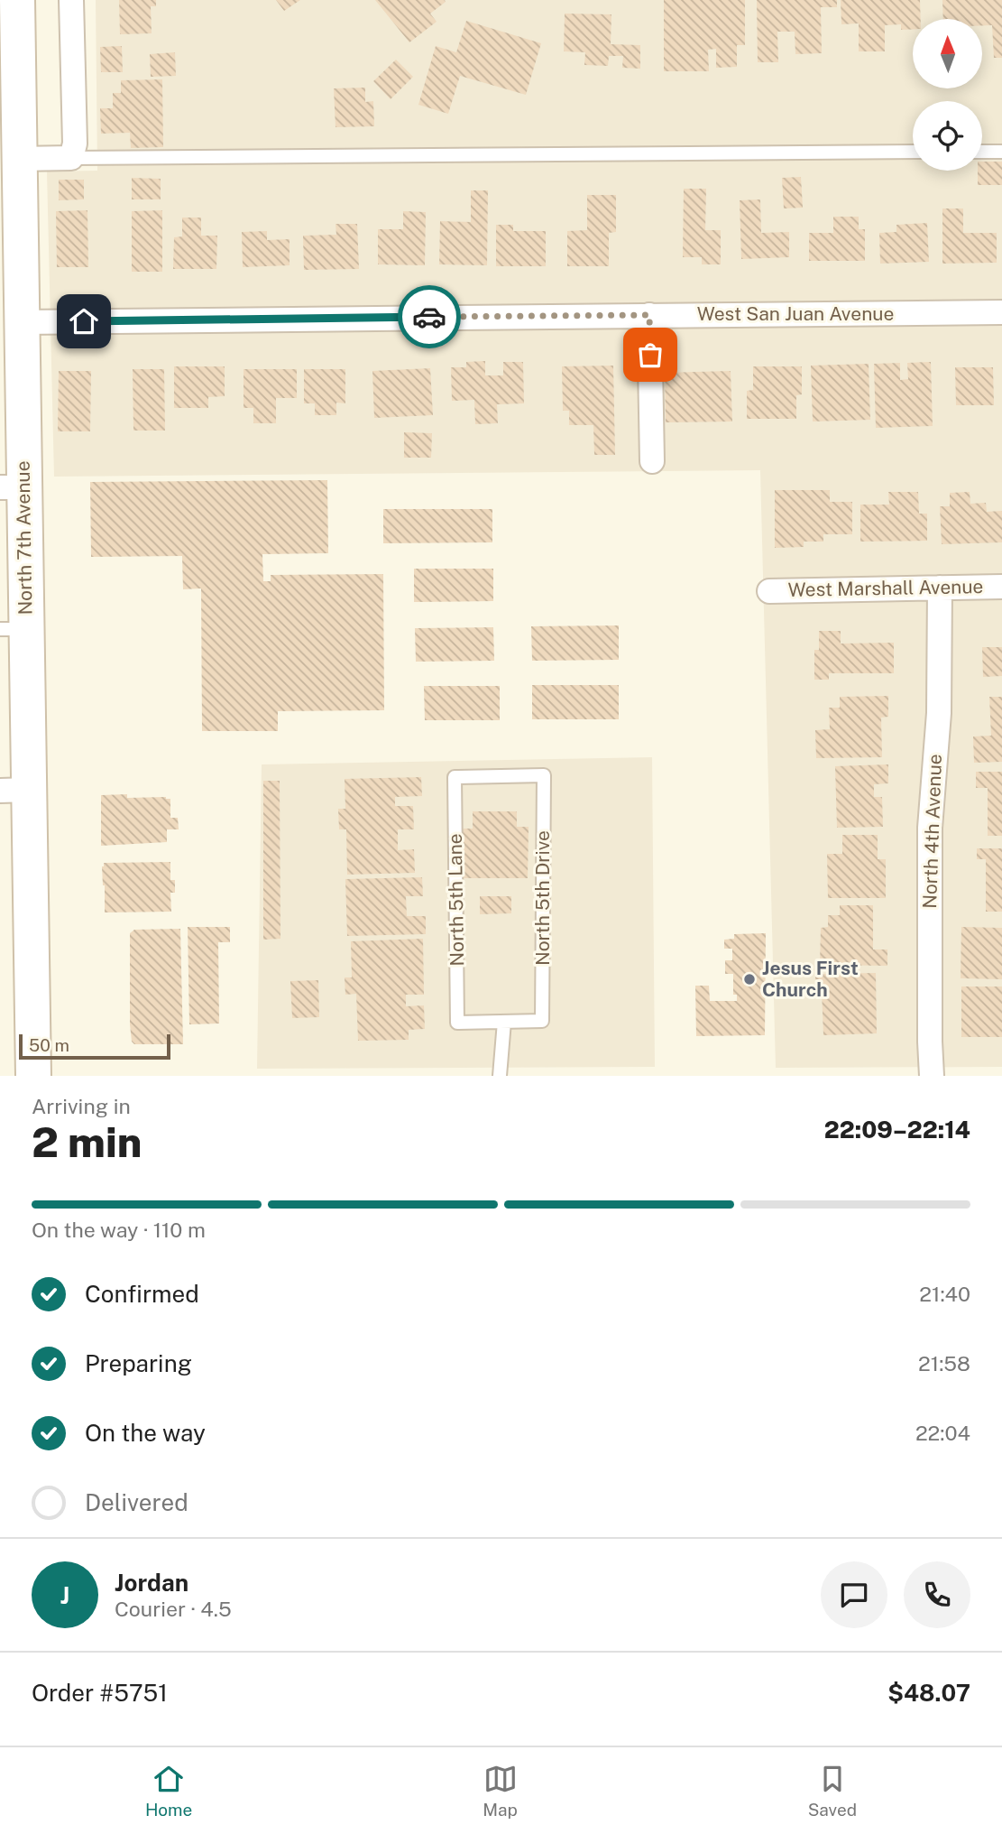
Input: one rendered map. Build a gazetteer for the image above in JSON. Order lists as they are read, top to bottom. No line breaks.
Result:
{"streets":{"main road":["North 7th Avenue"],"street":["West San Juan Avenue","West Marshall Avenue","North 4th Avenue"],"lane":["North 5th Drive","North 5th Lane"]},"crossings":[["West San Juan Avenue","North 7th Avenue"],["West Marshall Avenue","North 4th Avenue"],["North 5th Drive","North 5th Lane"]],"places":["Jesus First Church"],"scale_bar":"50 m","north":"top","page":{"scale":"50 m","heading":["2 min","Arriving in","22:09–22:14"],"panel":["Jordan","Courier · 4.5","Order #5751","$48.07"],"bar":"On the way · 110 m","list":[["Confirmed","21:40"],["Preparing","21:58"],["On the way","22:04"],"Delivered"],"round":"J","tabs":["Home","Map","Saved"]}}
